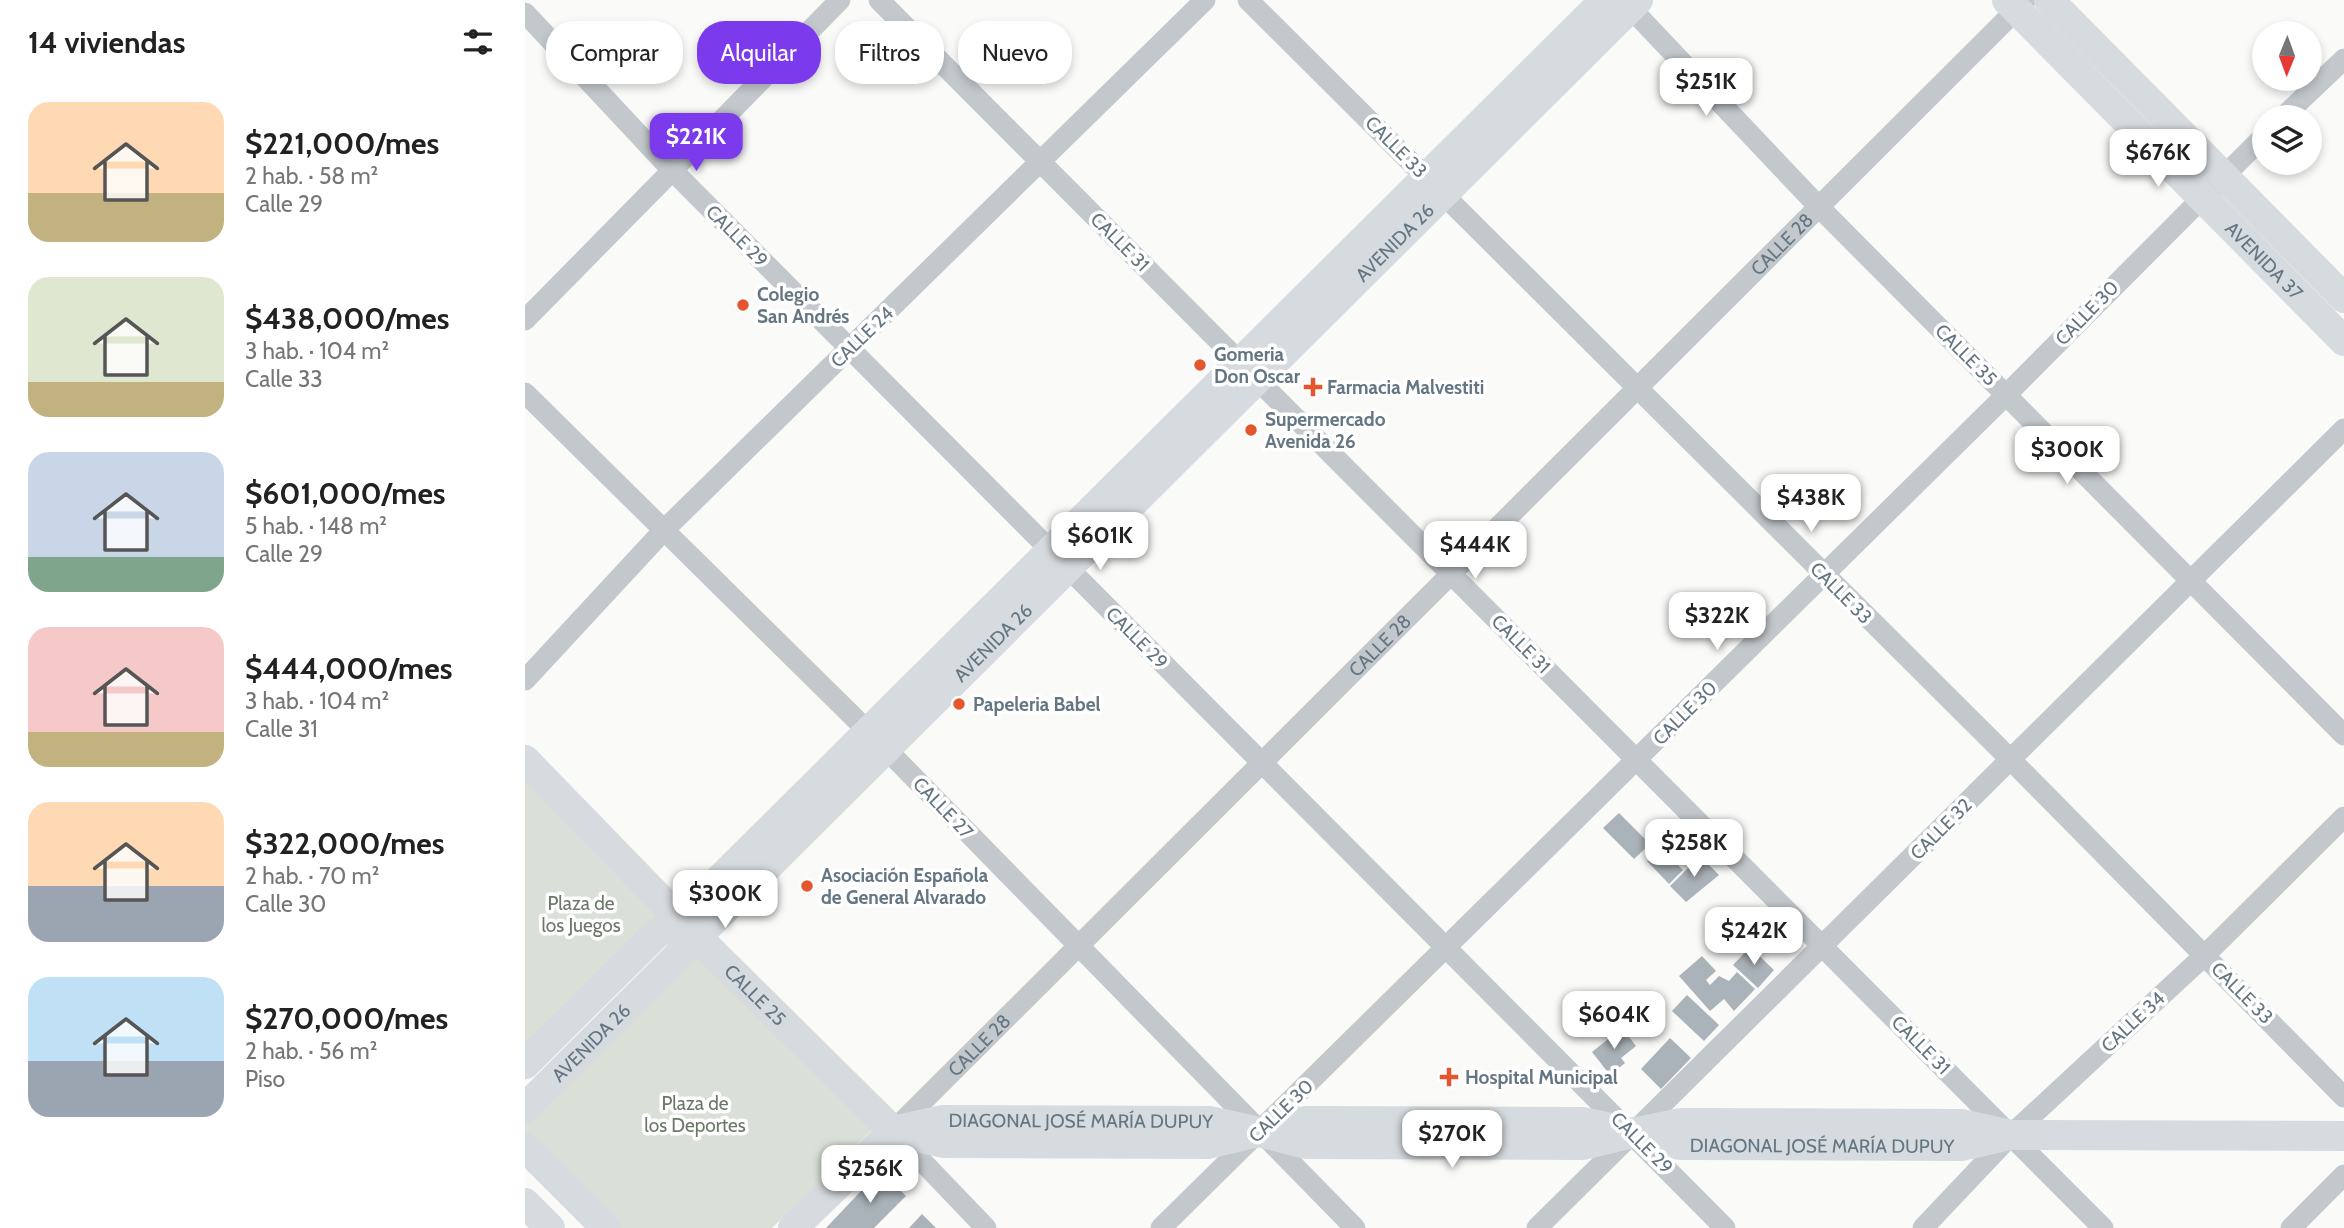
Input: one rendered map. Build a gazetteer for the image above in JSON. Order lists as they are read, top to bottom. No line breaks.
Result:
{"streets":{"main road":["AVENIDA 26","CALLE 28","AVENIDA 37","CALLE 25","DIAGONAL JOSÉ MARÍA DUPUY"],"street":["CALLE 33","CALLE 29","CALLE 31","CALLE 30","CALLE 24","CALLE 35","CALLE 27","CALLE 32","CALLE 34"]},"crossings":[["CALLE 33","AVENIDA 26"],["CALLE 33","CALLE 28"],["CALLE 33","CALLE 30"],["CALLE 33","CALLE 32"],["CALLE 33","CALLE 34"],["CALLE 29","AVENIDA 26"],["CALLE 29","CALLE 28"],["CALLE 29","CALLE 30"],["CALLE 29","CALLE 24"],["CALLE 29","CALLE 32"],["CALLE 29","DIAGONAL JOSÉ MARÍA DUPUY"],["CALLE 31","AVENIDA 26"],["CALLE 31","CALLE 28"],["CALLE 31","CALLE 30"],["CALLE 31","CALLE 24"],["CALLE 31","CALLE 32"],["CALLE 31","CALLE 34"],["CALLE 31","DIAGONAL JOSÉ MARÍA DUPUY"],["AVENIDA 26","CALLE 35"],["AVENIDA 26","CALLE 27"],["AVENIDA 26","CALLE 25"],["CALLE 28","AVENIDA 37"],["CALLE 28","CALLE 35"],["CALLE 28","CALLE 27"],["CALLE 28","CALLE 25"],["CALLE 28","DIAGONAL JOSÉ MARÍA DUPUY"],["AVENIDA 37","CALLE 30"],["CALLE 30","CALLE 35"],["CALLE 30","CALLE 27"],["CALLE 30","DIAGONAL JOSÉ MARÍA DUPUY"],["CALLE 24","CALLE 27"],["CALLE 35","CALLE 32"],["CALLE 27","DIAGONAL JOSÉ MARÍA DUPUY"],["CALLE 32","DIAGONAL JOSÉ MARÍA DUPUY"],["CALLE 25","DIAGONAL JOSÉ MARÍA DUPUY"],["CALLE 34","DIAGONAL JOSÉ MARÍA DUPUY"]],"parks":["Plaza de los Juegos","Plaza de los Deportes"],"places":{"other":["Colegio San Andrés","Gomeria Don Oscar","Supermercado Avenida 26","Papeleria Babel","Asociación Española de General Alvarado"],"health":["Farmacia Malvestiti","Hospital Municipal"]},"north":"bottom","page":{"heading":"14 viviendas","chip":["Comprar","Alquilar","Filtros","Nuevo"],"price":["$251K","$221K","$676K","$300K","$438K","$601K","$444K","$322K","$258K","$300K","$242K","$604K","$270K","$256K"],"list":[{"name":"$221,000/mes","note":"2 hab. · 58 m² · Calle 29"},{"name":"$438,000/mes","note":"3 hab. · 104 m² · Calle 33"},{"name":"$601,000/mes","note":"5 hab. · 148 m² · Calle 29"},{"name":"$444,000/mes","note":"3 hab. · 104 m² · Calle 31"},{"name":"$322,000/mes","note":"2 hab. · 70 m² · Calle 30"},{"name":"$270,000/mes","note":"2 hab. · 56 m² · Piso"}]}}
